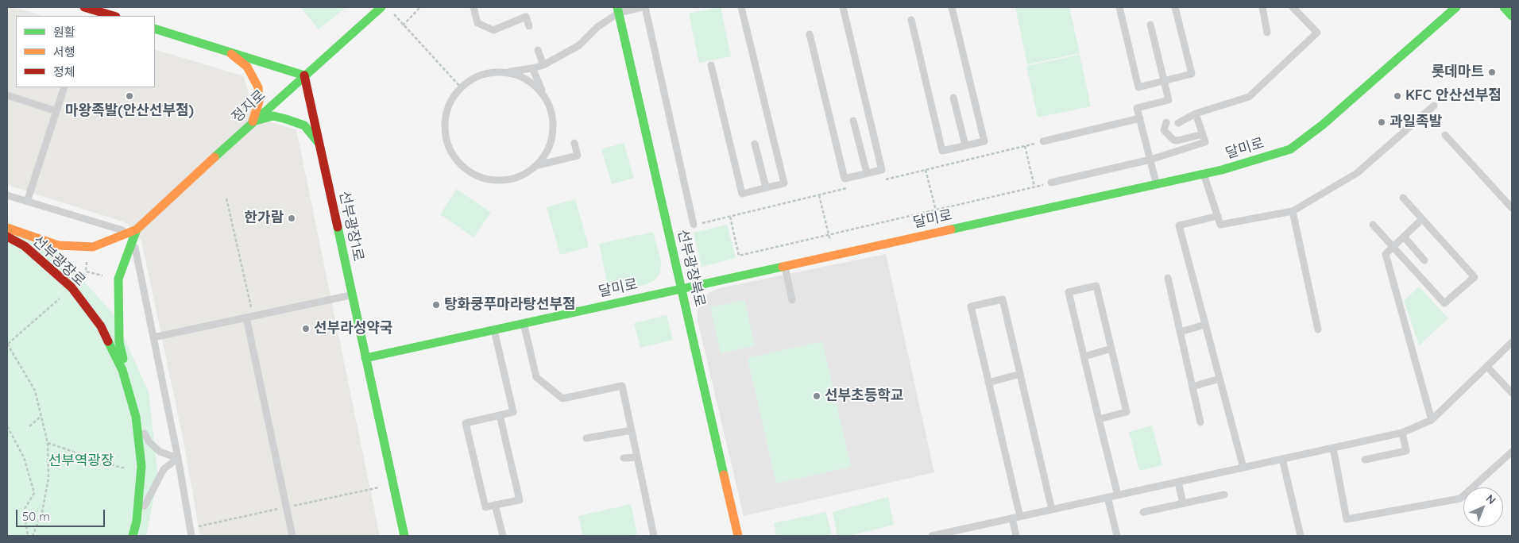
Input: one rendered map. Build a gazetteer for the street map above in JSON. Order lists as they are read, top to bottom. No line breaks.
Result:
{"streets":{"street":["정지로","달미로","선부광장1로","선부광장로","선부광장북로"]},"crossings":[["정지로","선부광장1로"],["달미로","선부광장1로"],["달미로","선부광장북로"]],"parks":["선부역광장"],"places":["롯데마트","마왕족발(안산선부점)","KFC 안산선부점","과일족발","한가람","탕화쿵푸마라탕선부점","선부라성약국","선부초등학교"],"legend":["원활","서행","정체"],"scale_bar":"50 m","north":"top right"}
